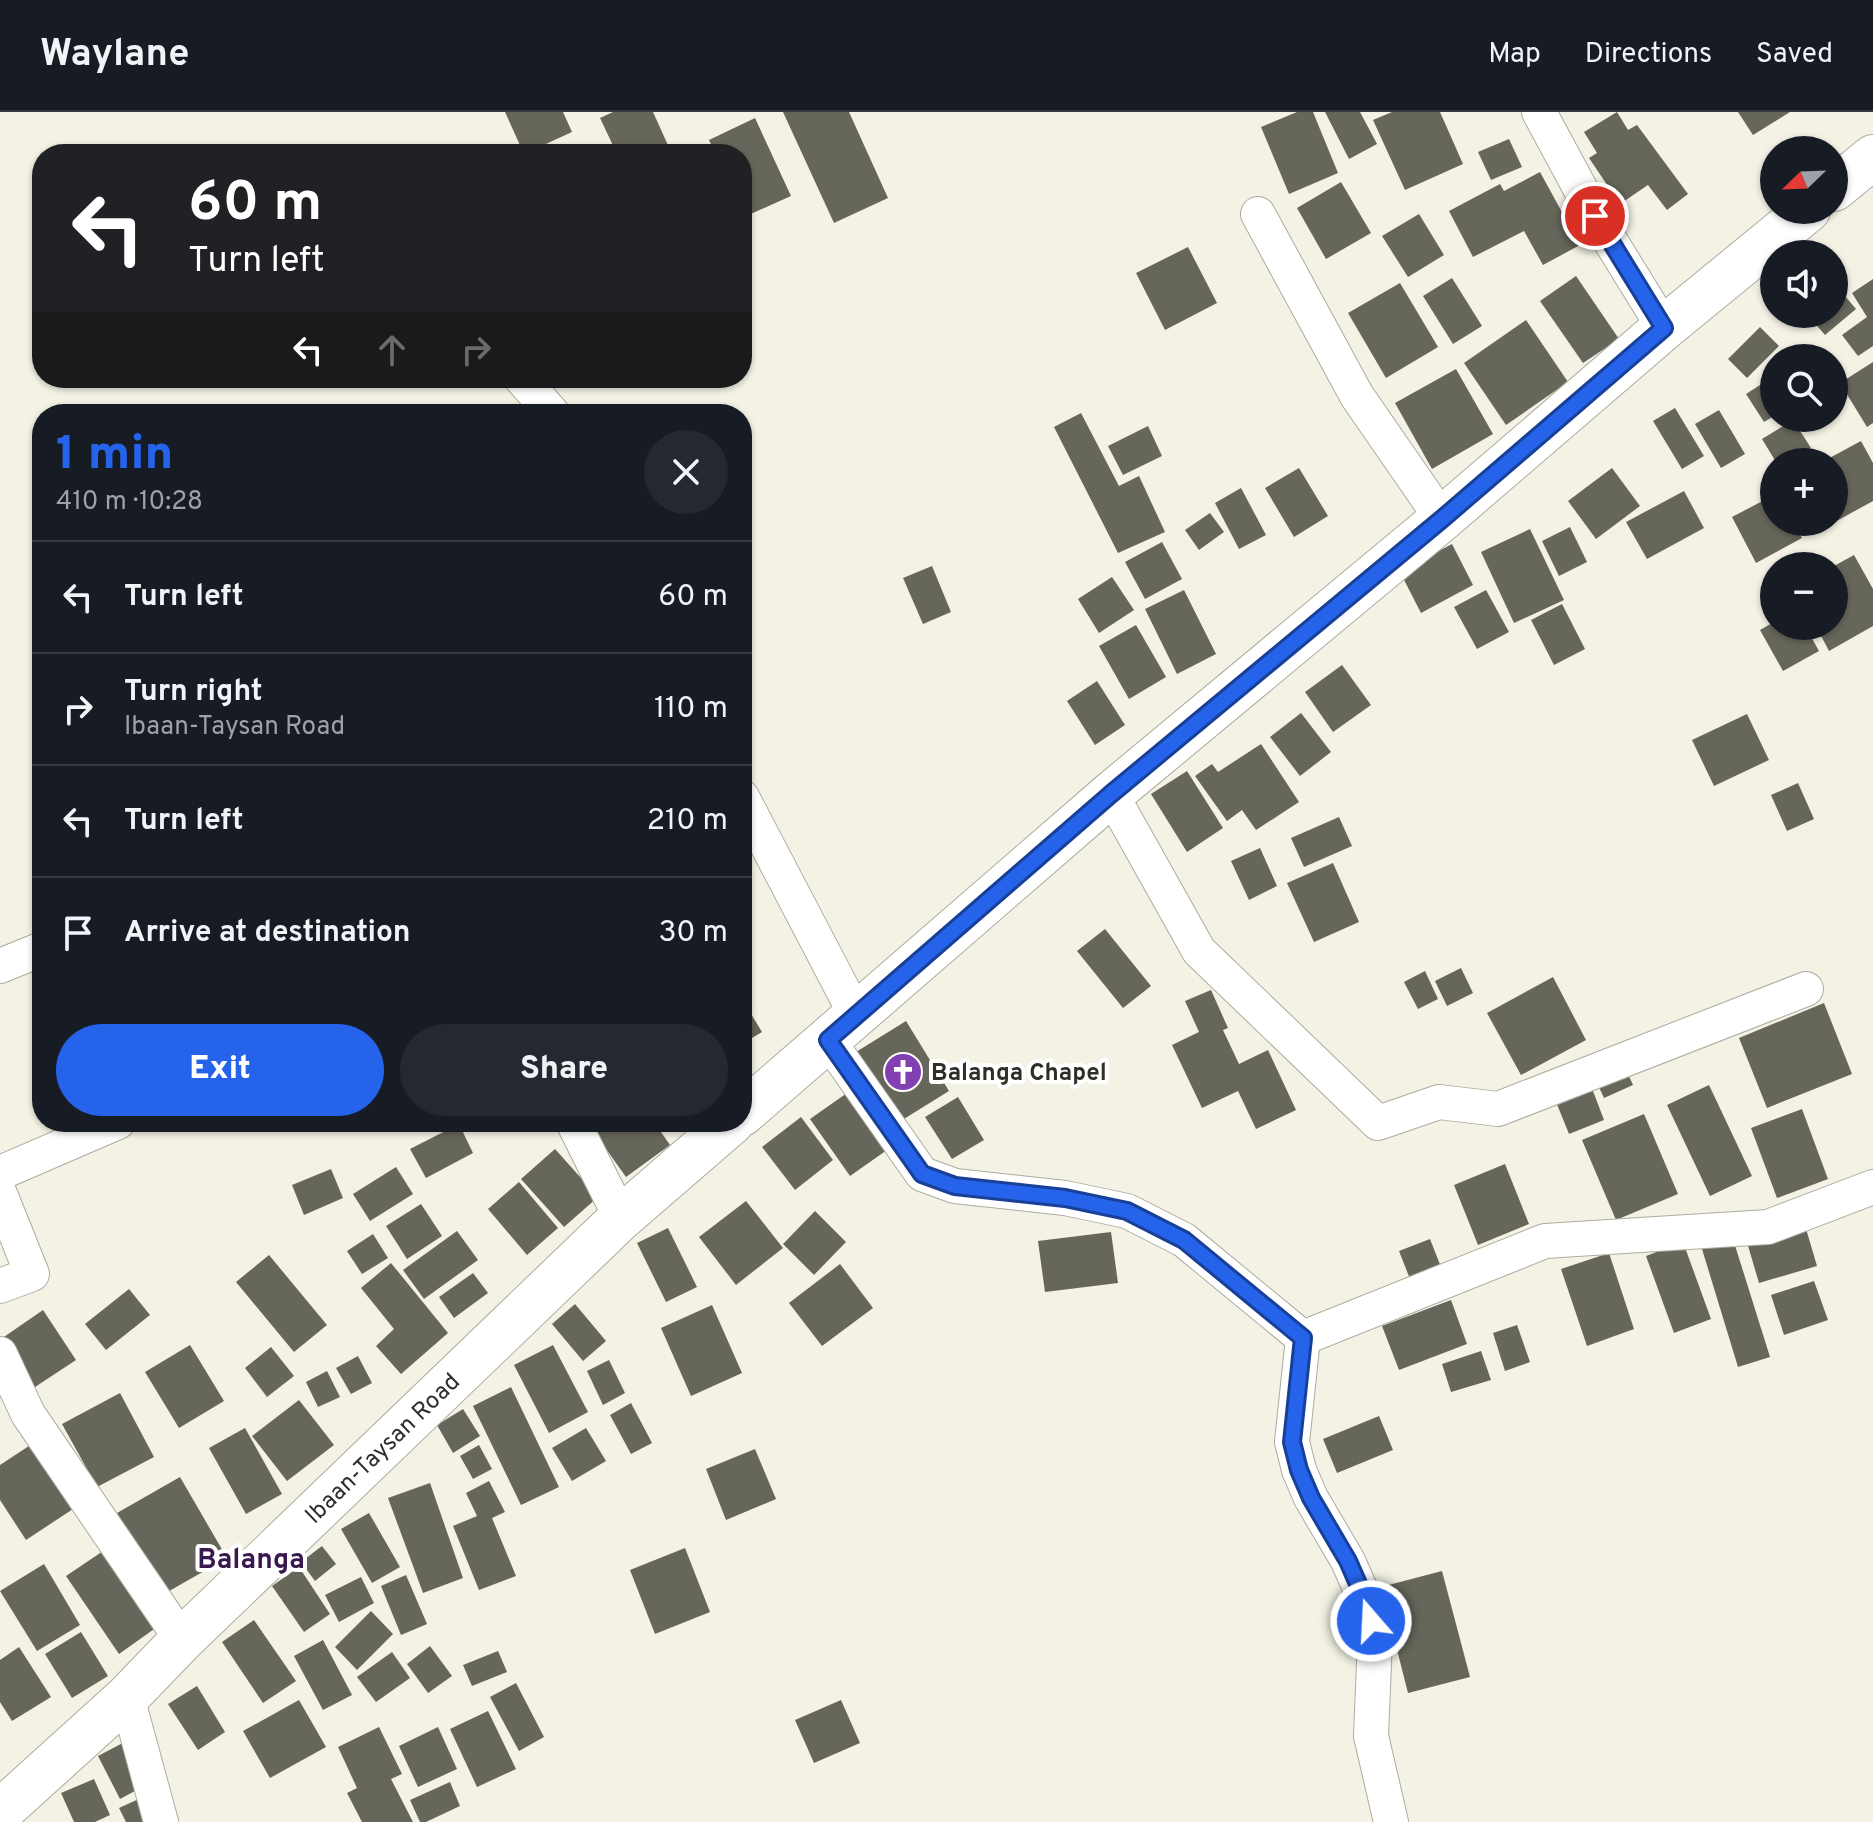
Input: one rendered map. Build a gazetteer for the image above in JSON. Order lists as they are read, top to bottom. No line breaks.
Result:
{"streets":{"main road":["Ibaan-Taysan Road"]},"districts":["Balanga"],"places":{"church":["Balanga Chapel"]},"north":"bottom left","page":{"header":"Waylane","nav":["Map","Directions","Saved"],"map_buttons":["+","−"],"turn":["60 m","Turn left"],"heading":["1 min","410 m · 10:28"],"list":[{"name":"Turn left","value":"60 m"},{"name":"Turn right","note":"Ibaan-Taysan Road","value":"110 m"},{"name":"Turn left","value":"210 m"},{"name":"Arrive at destination","value":"30 m"}],"buttons":["Exit","Share"]}}
